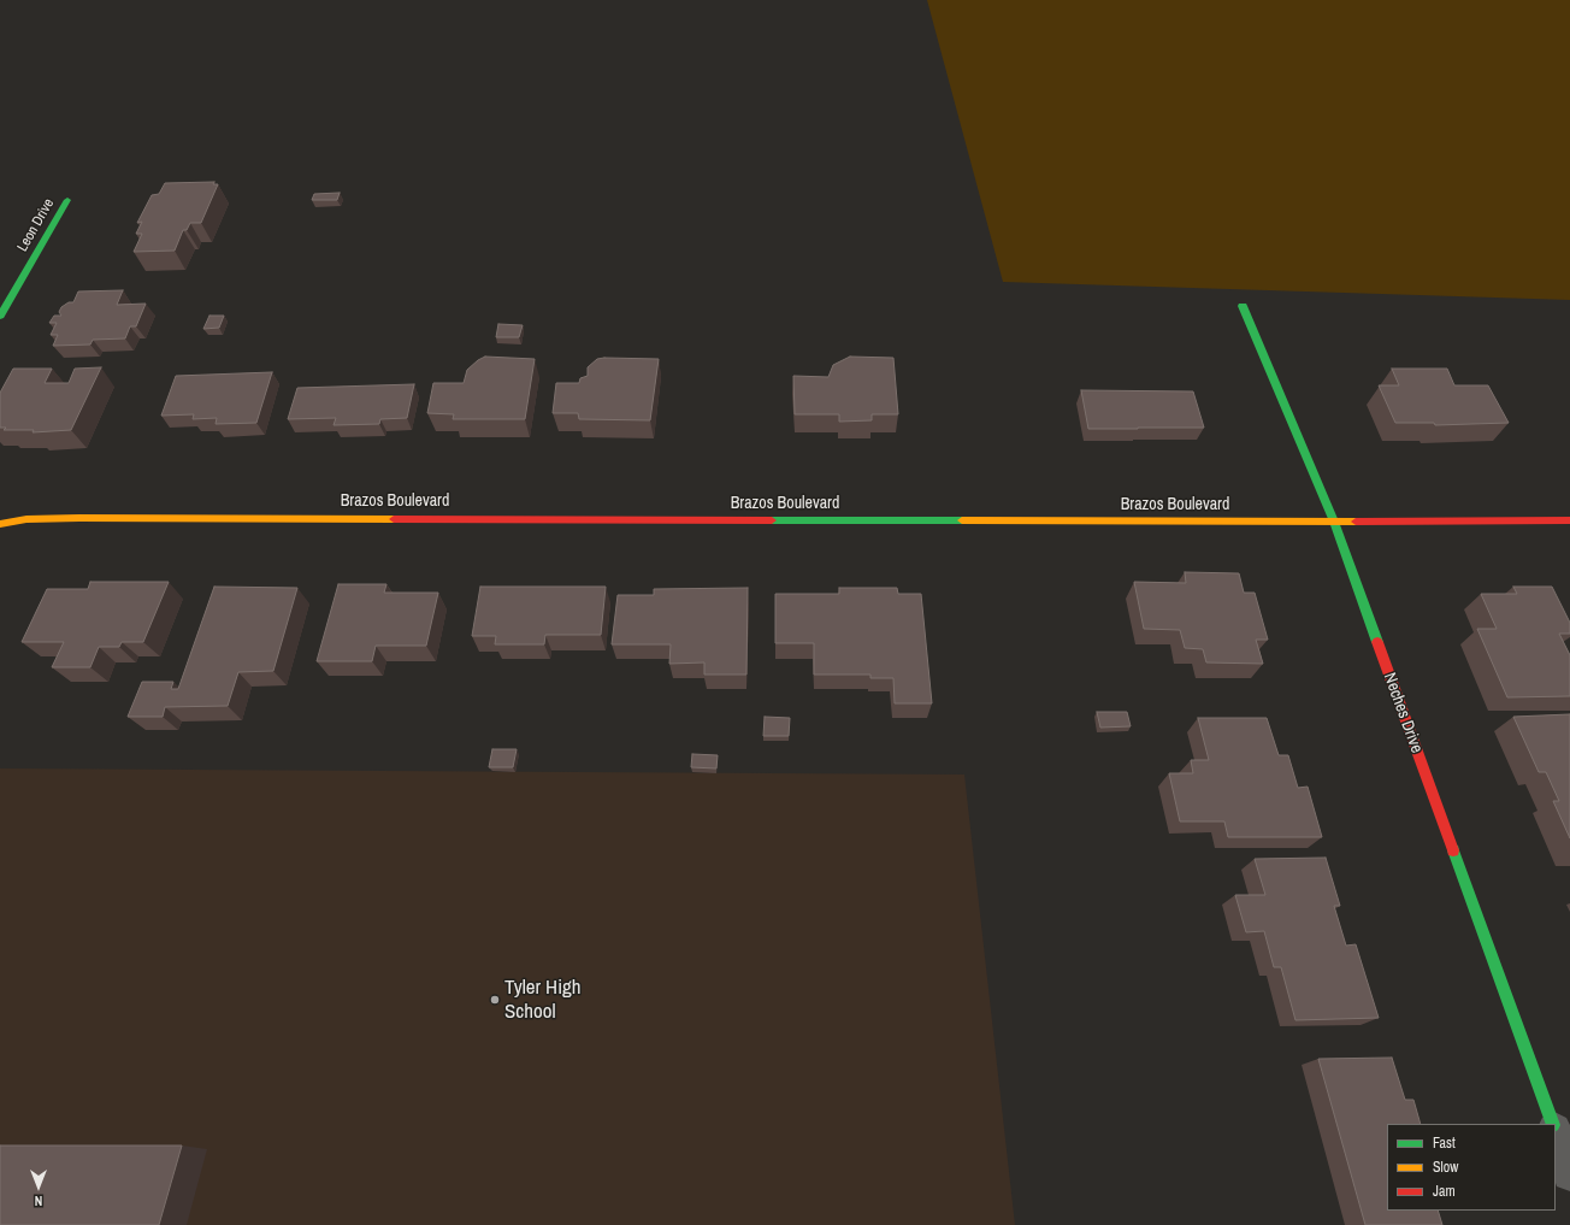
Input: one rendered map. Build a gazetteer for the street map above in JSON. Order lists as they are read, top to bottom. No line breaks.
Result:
{"streets":{"street":["Leon Drive","Brazos Boulevard","Neches Drive"]},"crossings":[["Brazos Boulevard","Neches Drive"]],"places":["Tyler High School"],"legend":["Fast","Slow","Jam"],"north":"bottom"}
